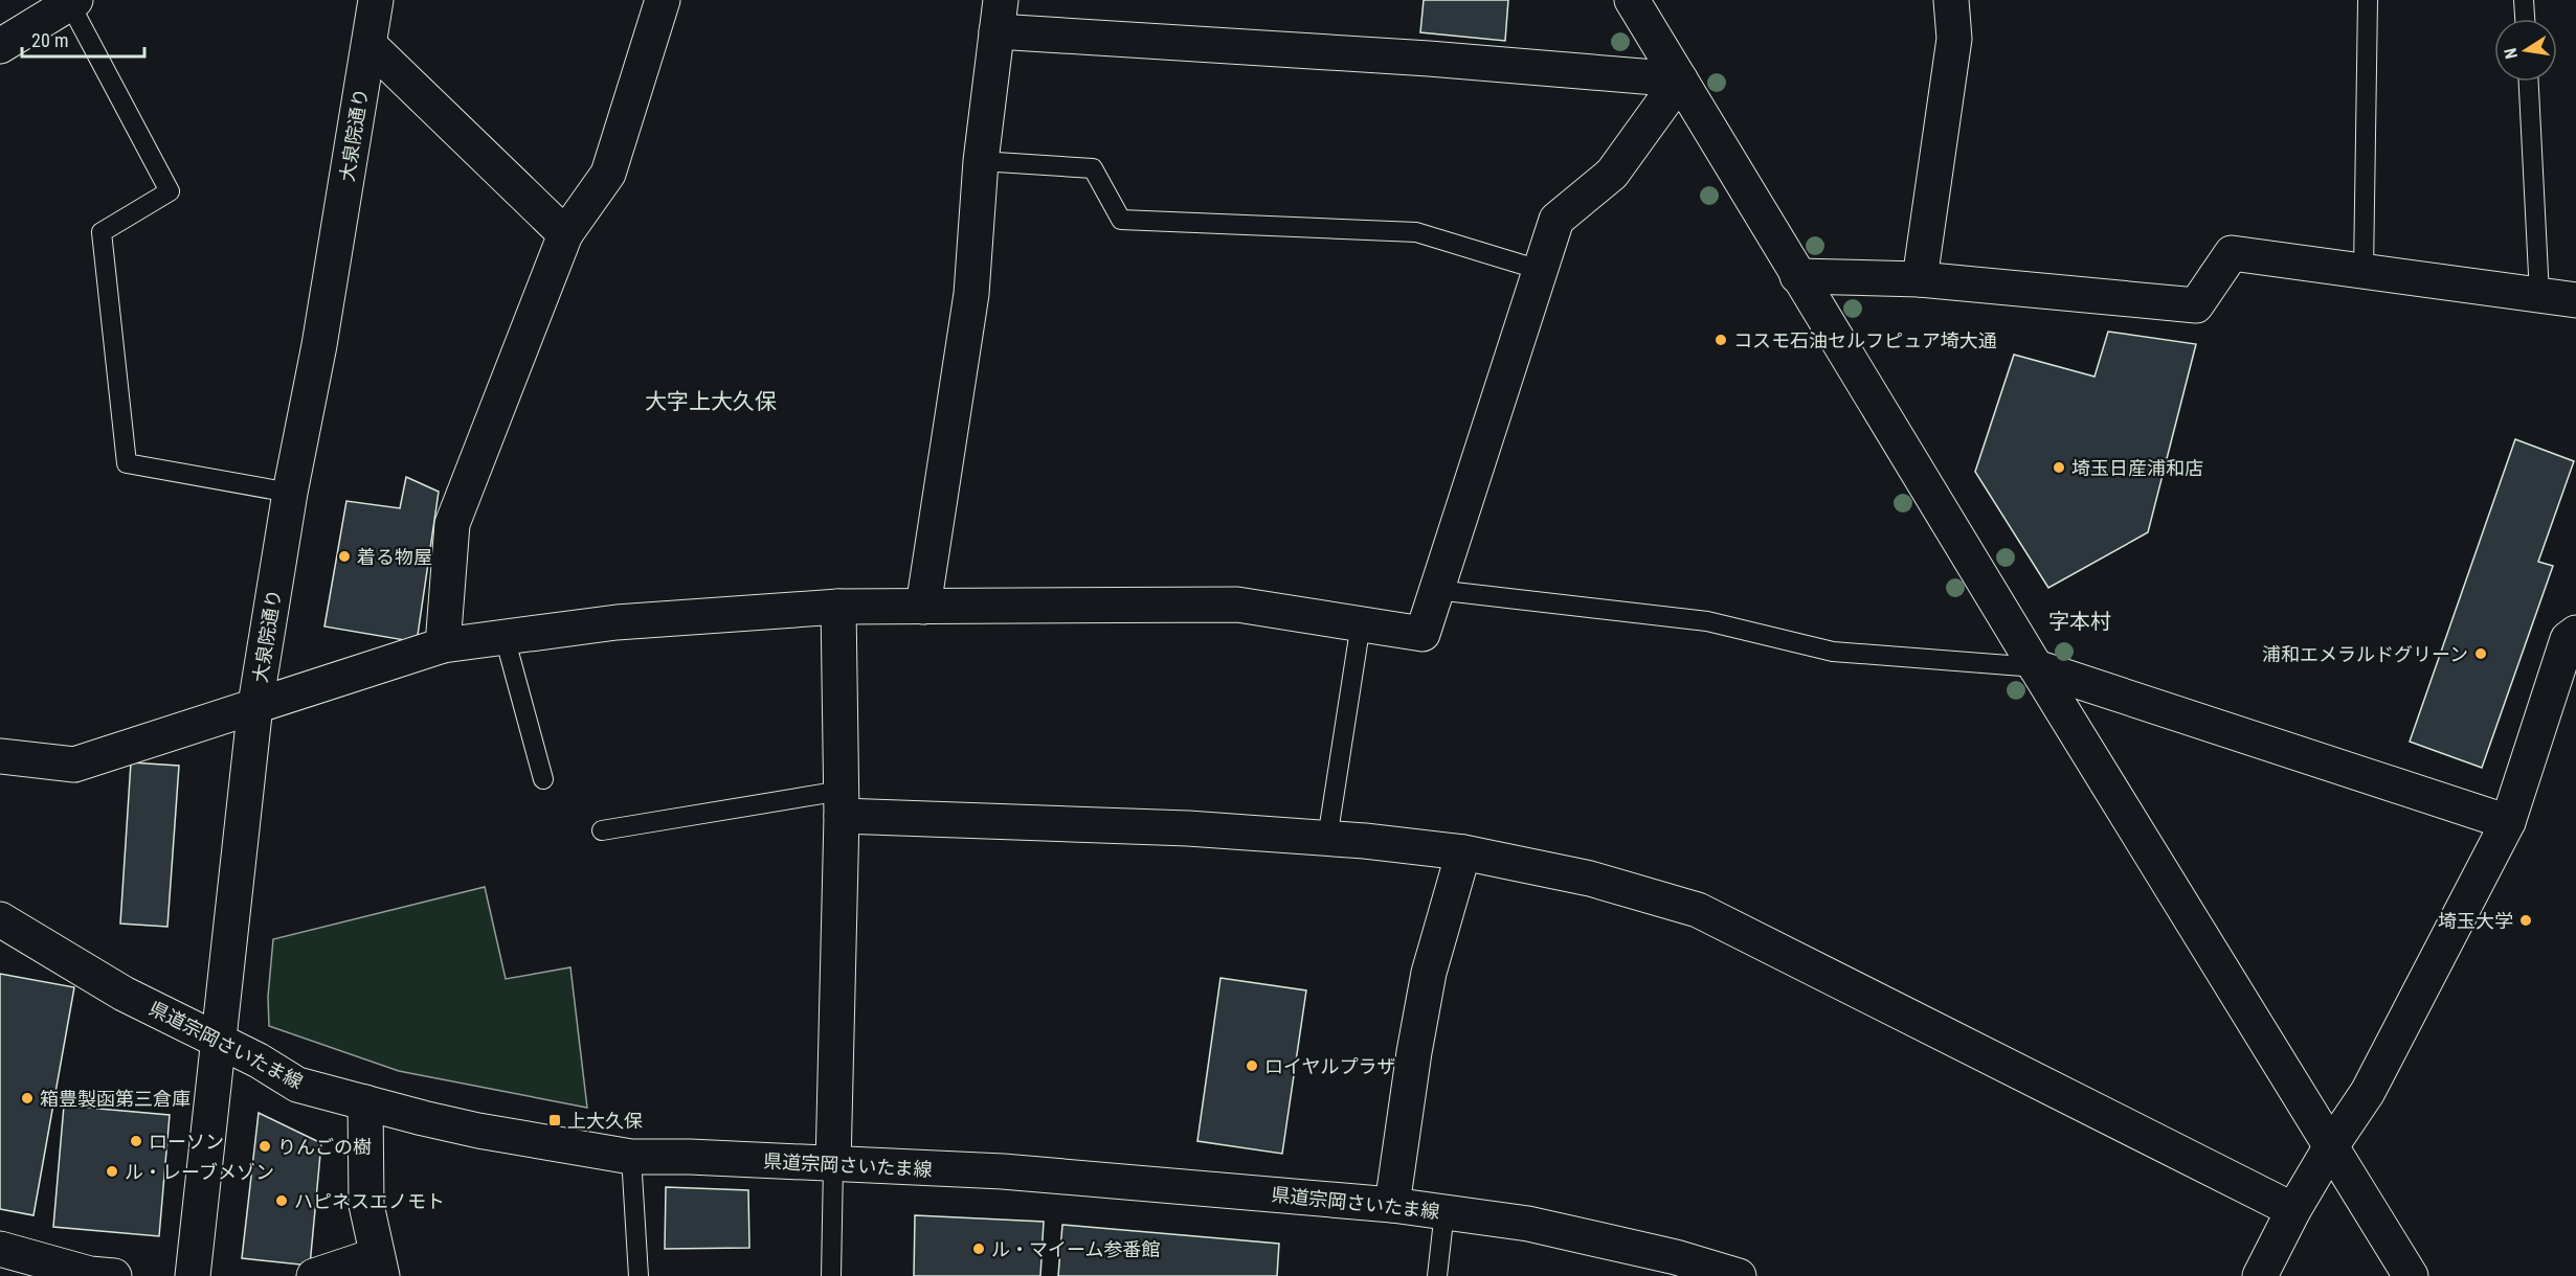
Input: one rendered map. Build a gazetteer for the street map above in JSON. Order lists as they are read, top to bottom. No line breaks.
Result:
{"streets":{"main road":["大泉院通り","県道宗岡さいたま線"]},"crossings":[["大泉院通り","県道宗岡さいたま線"]],"districts":["大字上大久保","字本村"],"places":{"other":["コスモ石油セルフピュア埼大通","埼玉日産浦和店","着る物屋","浦和エメラルドグリーン","埼玉大学","ロイヤルプラザ","箱豊製函第三倉庫","ローソン","りんごの樹","ル・レーブメゾン","ハピネスエノモト","ル・マイーム参番館"],"transit":["上大久保"]},"scale_bar":"20 m","north":"left"}
